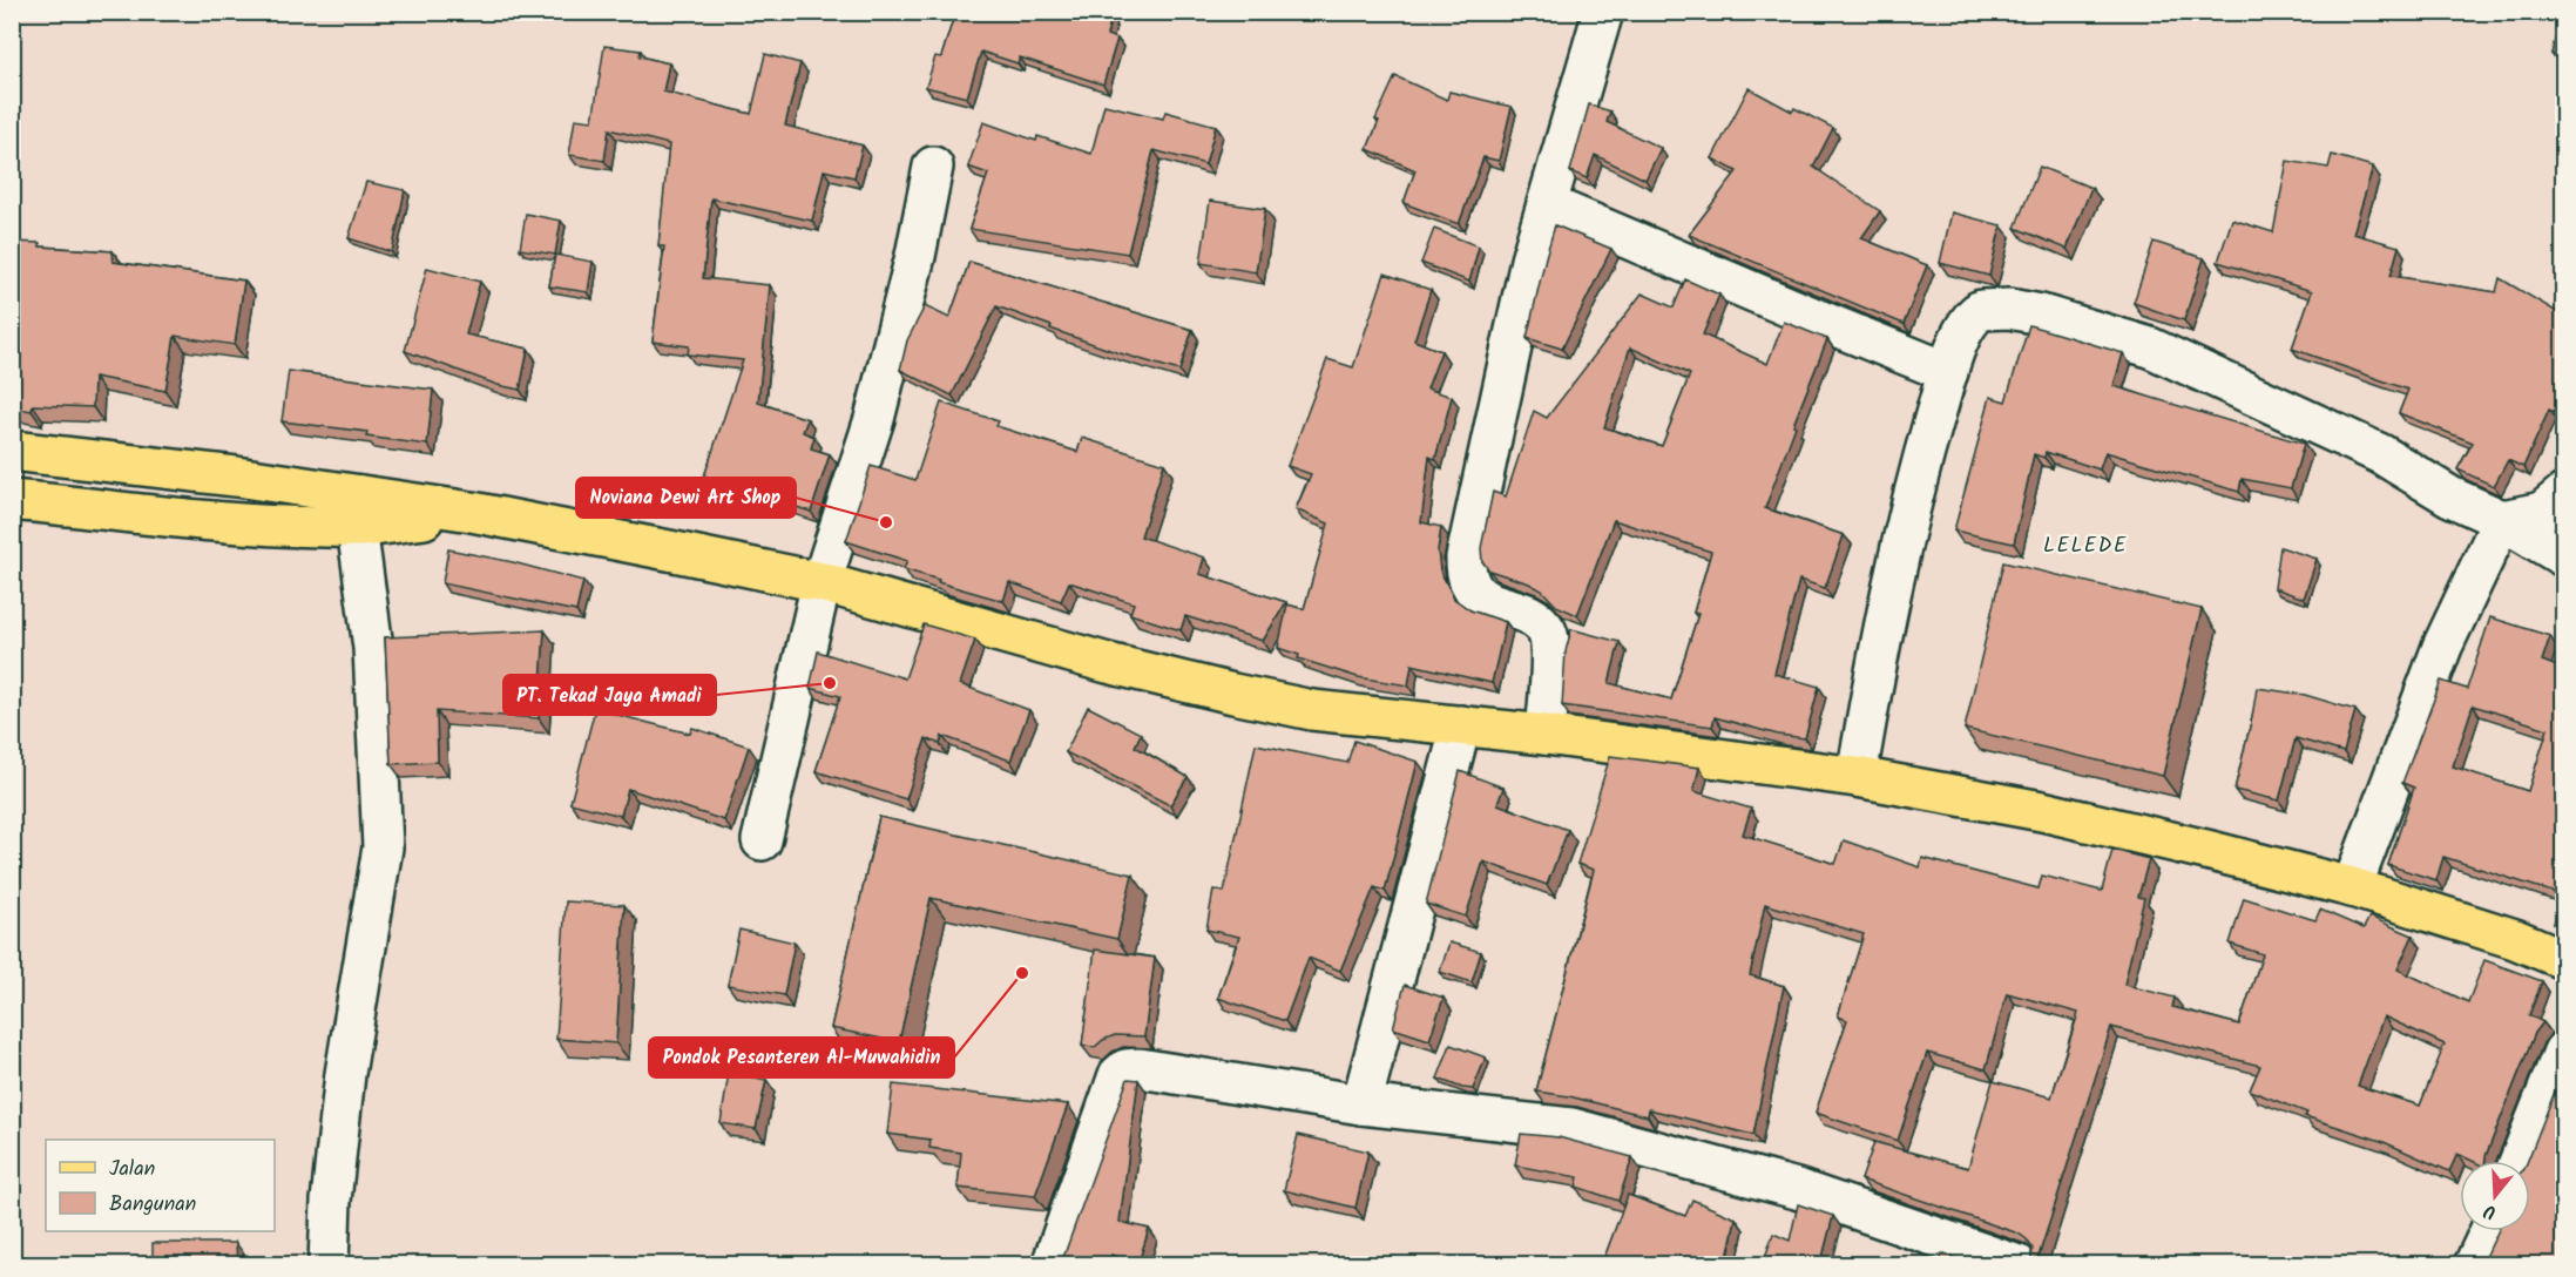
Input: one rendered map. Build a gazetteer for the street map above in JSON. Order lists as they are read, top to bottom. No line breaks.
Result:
{"districts":["LELEDE"],"places":["Noviana Dewi Art Shop","PT. Tekad Jaya Amadi","Pondok Pesanteren Al-Muwahidin"],"legend":["Jalan","Bangunan"],"north":"bottom"}
